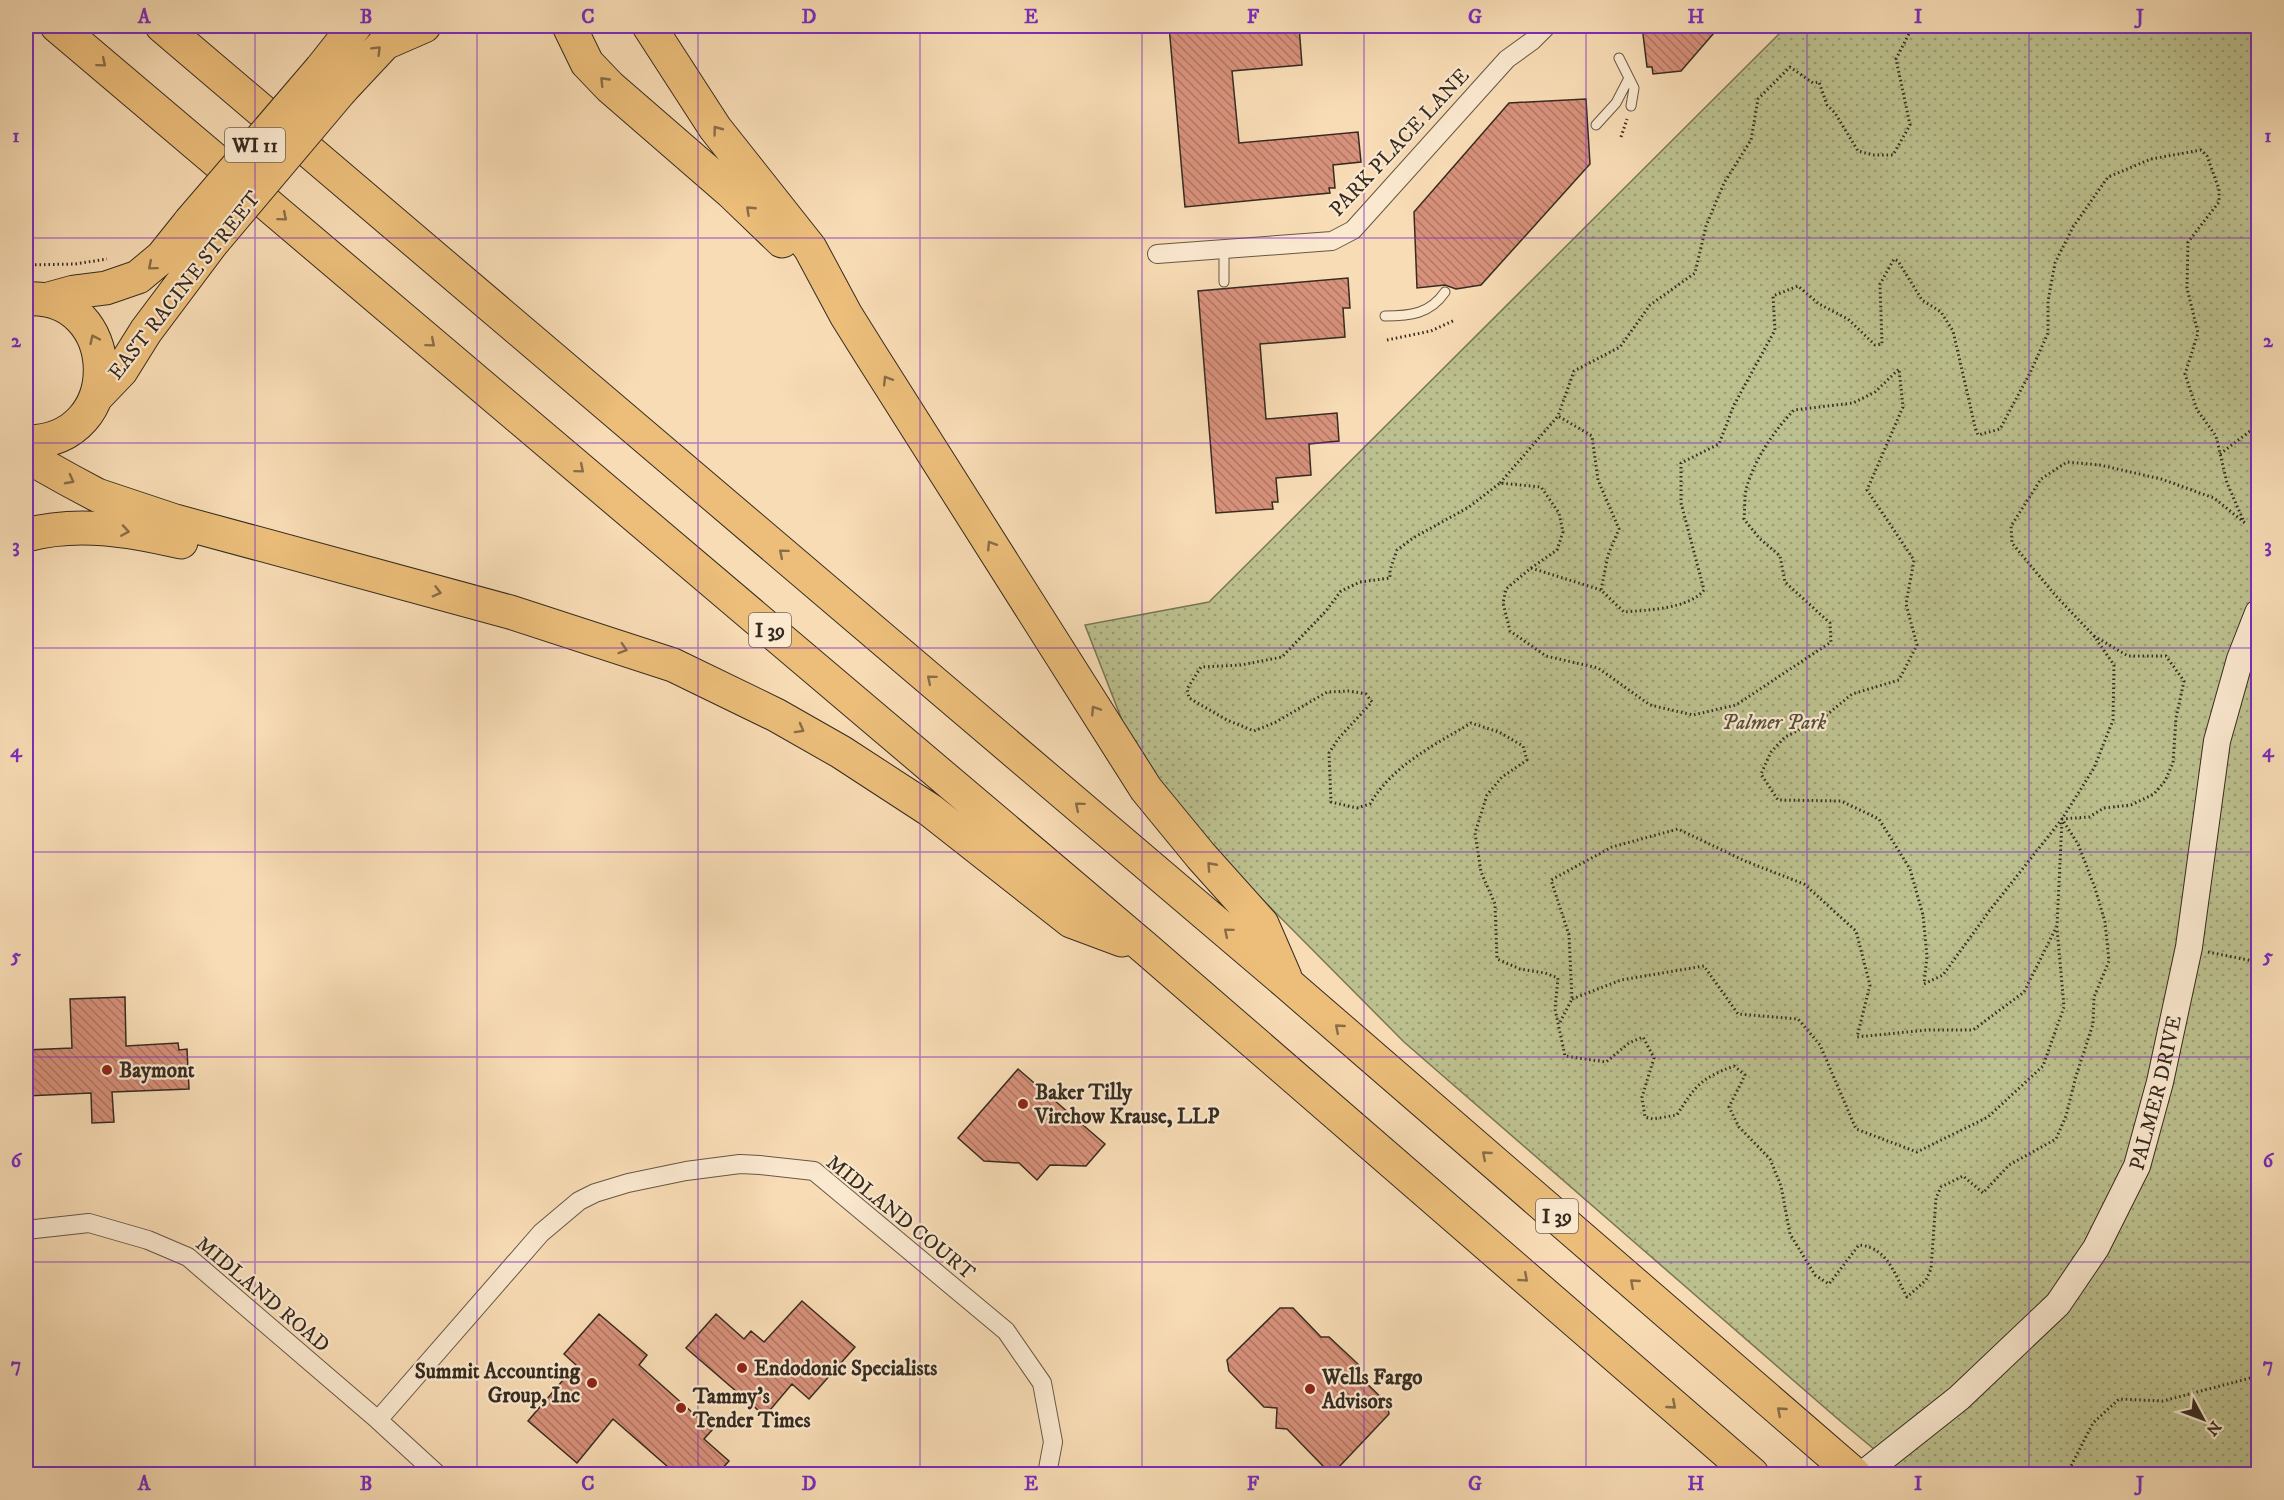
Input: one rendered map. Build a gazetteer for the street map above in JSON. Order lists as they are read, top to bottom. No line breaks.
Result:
{"streets":{"highway":["WI 11","EAST RACINE STREET","I 39"],"street":["PARK PLACE LANE","PALMER DRIVE","MIDLAND COURT","MIDLAND ROAD"]},"crossings":[["WI 11","EAST RACINE STREET"],["MIDLAND COURT","MIDLAND ROAD"]],"parks":["Palmer Park"],"places":["Baymont","Baker Tilly Virchow Krause, LLP","Endodonic Specialists","Summit Accounting Group, Inc","Wells Fargo Advisors","Tammy's Tender Times"],"north":"bottom right","grid":{"columns":["A","B","C","D","E","F","G","H","I","J"],"rows":["1","2","3","4","5","6","7"]}}
